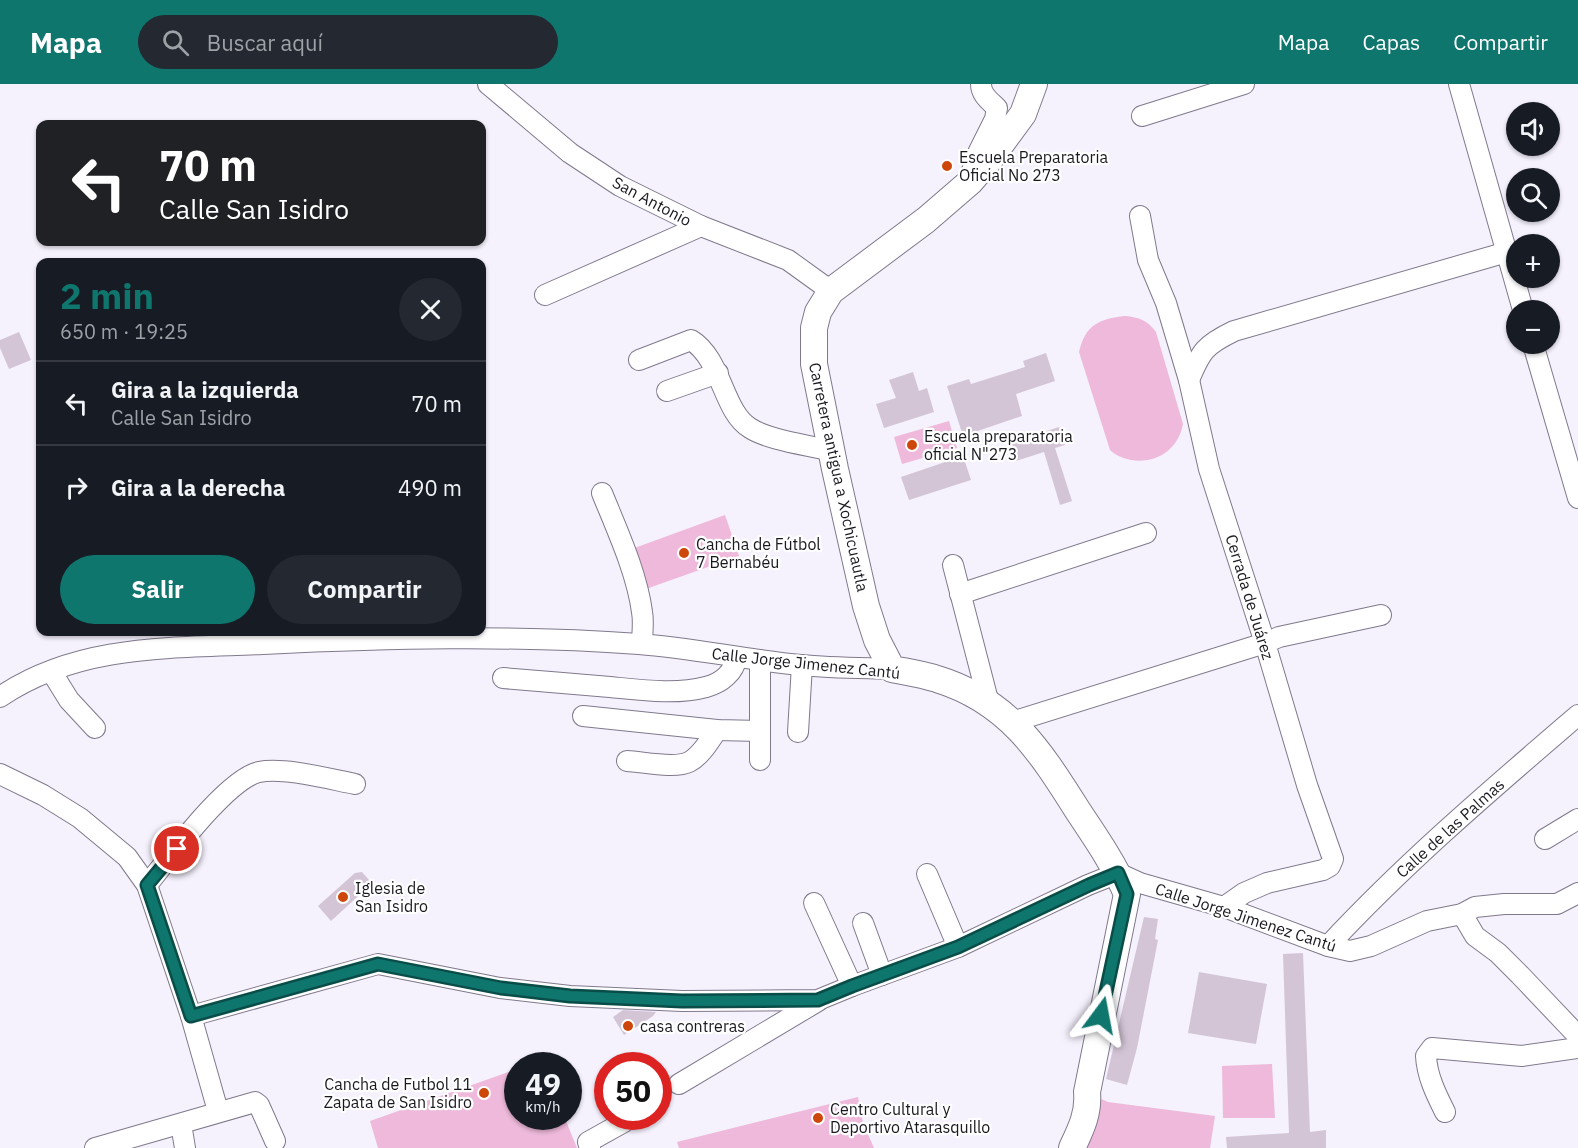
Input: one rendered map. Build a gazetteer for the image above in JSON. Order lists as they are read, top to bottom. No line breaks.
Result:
{"streets":{"main road":["Carretera antigua a Xochicuautla","Calle Jorge Jimenez Cantú"],"street":["San Antonio","Cerrada de Juárez","Calle de las Palmas"]},"crossings":[["San Antonio","Carretera antigua a Xochicuautla"],["Carretera antigua a Xochicuautla","Calle Jorge Jimenez Cantú"],["Cerrada de Juárez","Calle Jorge Jimenez Cantú"],["Calle Jorge Jimenez Cantú","Calle de las Palmas"]],"places":["Escuela Preparatoria Oficial No 273","Escuela preparatoria oficial N\"273","Cancha de Fútbol 7 Bernabéu","Iglesia de San Isidro","casa contreras","Cancha de Futbol 11 Zapata de San Isidro","Centro Cultural y Deportivo Atarasquillo"],"page":{"header":"Mapa","search":"Buscar aquí","nav":["Mapa","Capas","Compartir"],"map_buttons":["+","−"],"turn":["70 m","Calle San Isidro"],"heading":["2 min","650 m · 19:25"],"list":[{"name":"Gira a la izquierda","note":"Calle San Isidro","value":"70 m"},{"name":"Gira a la derecha","value":"490 m"}],"buttons":["Salir","Compartir"],"speed":"49 km/h","limit":"50"}}
